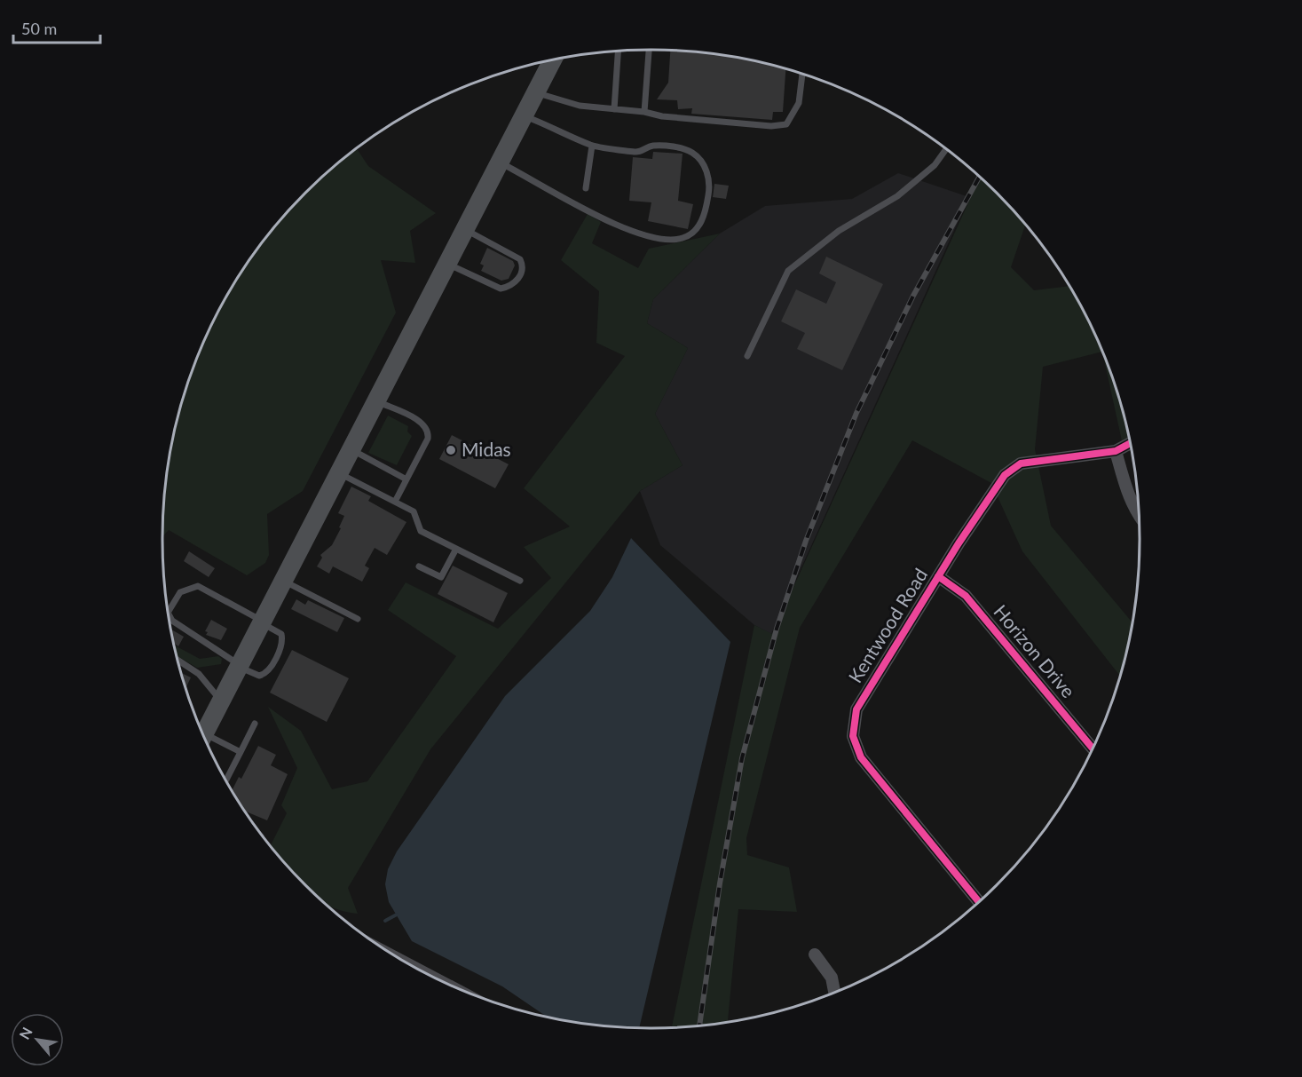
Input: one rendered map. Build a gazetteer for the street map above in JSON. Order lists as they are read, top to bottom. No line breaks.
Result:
{"streets":{"street":["Kentwood Road","Horizon Drive"]},"crossings":[["Kentwood Road","Horizon Drive"]],"places":["Midas"],"scale_bar":"50 m","north":"top left"}
